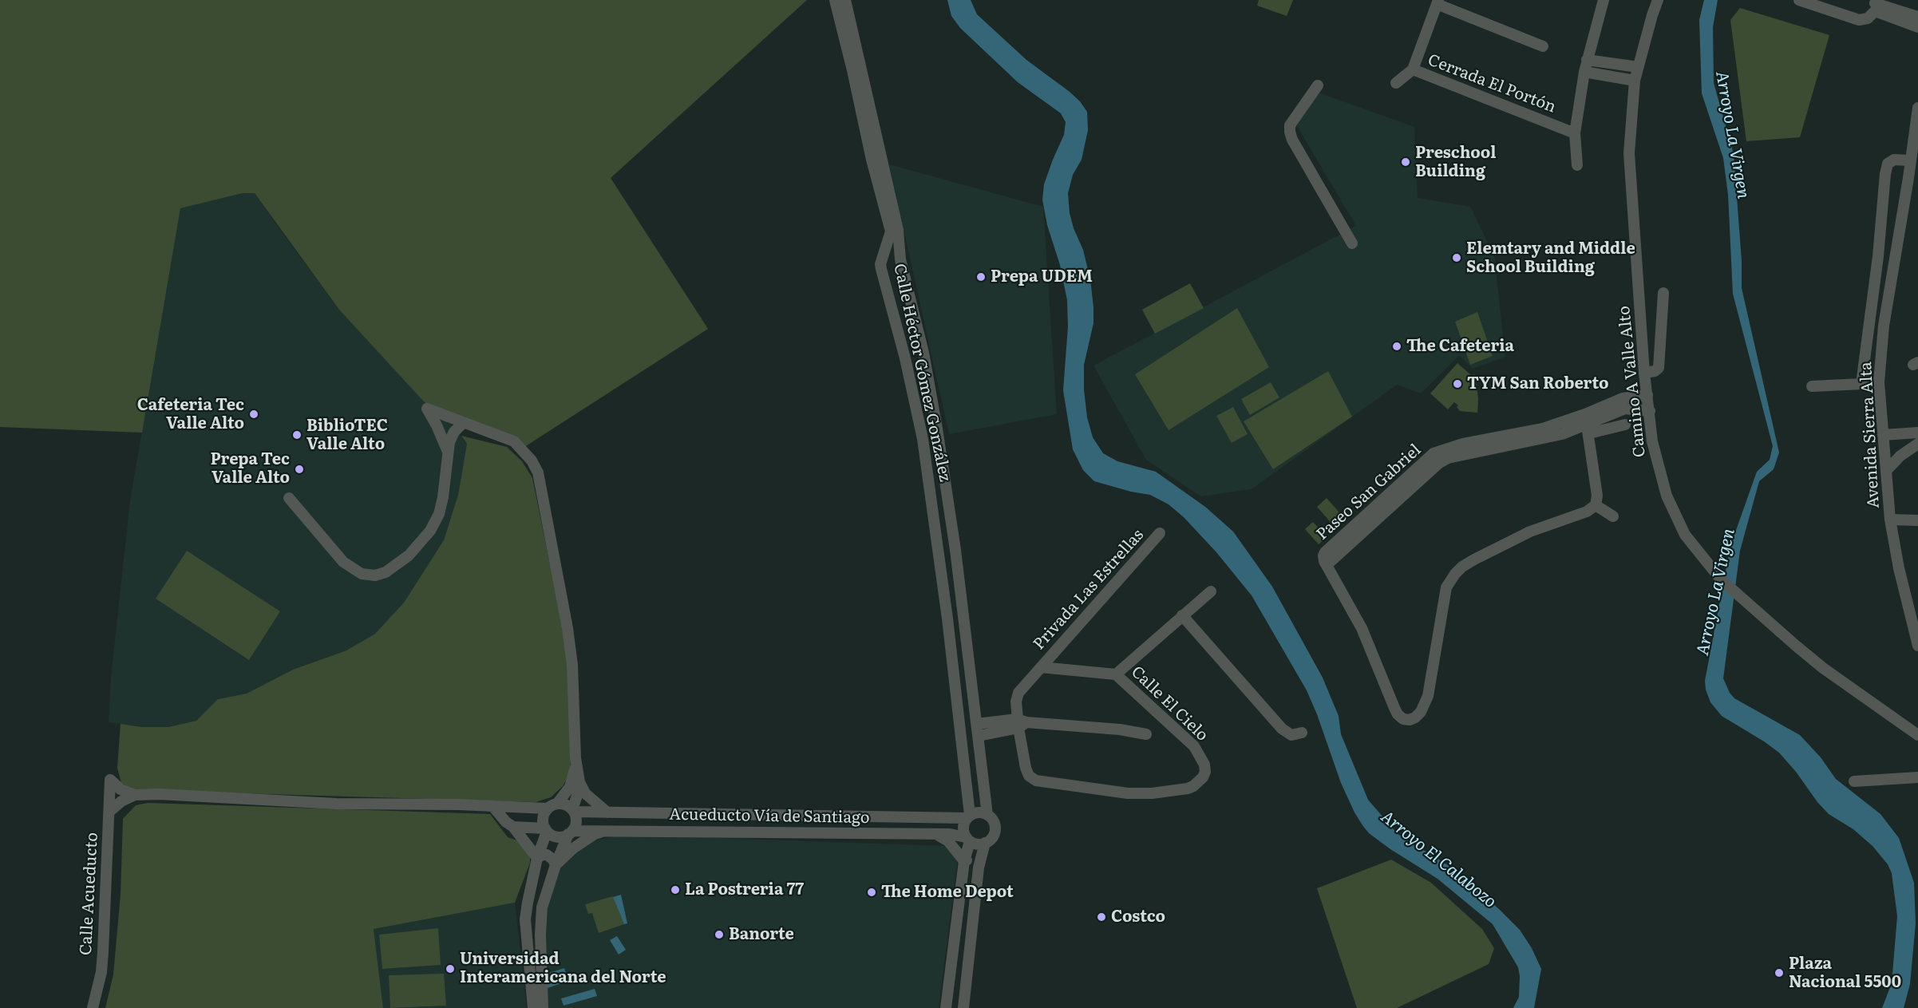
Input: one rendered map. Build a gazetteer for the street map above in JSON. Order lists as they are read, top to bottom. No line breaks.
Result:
{"streets":{"street":["Cerrada El Portón","Calle Héctor Gómez González","Camino A Valle Alto","Avenida Sierra Alta","Paseo San Gabriel","Privada Las Estrellas","Calle El Cielo","Acueducto Vía de Santiago","Calle Acueducto"]},"crossings":[["Calle Héctor Gómez González","Acueducto Vía de Santiago"],["Camino A Valle Alto","Paseo San Gabriel"],["Privada Las Estrellas","Calle El Cielo"]],"water":["Arroyo La Virgen","Arroyo El Calabozo"],"places":["Preschool Building","Elemtary and Middle School Building","Prepa UDEM","The Cafeteria","TYM San Roberto","Cafeteria Tec Valle Alto","BiblioTEC Valle Alto","Prepa Tec Valle Alto","La Postreria 77","The Home Depot","Costco","Banorte","Universidad Interamericana del Norte","Plaza Nacional 5500"]}
